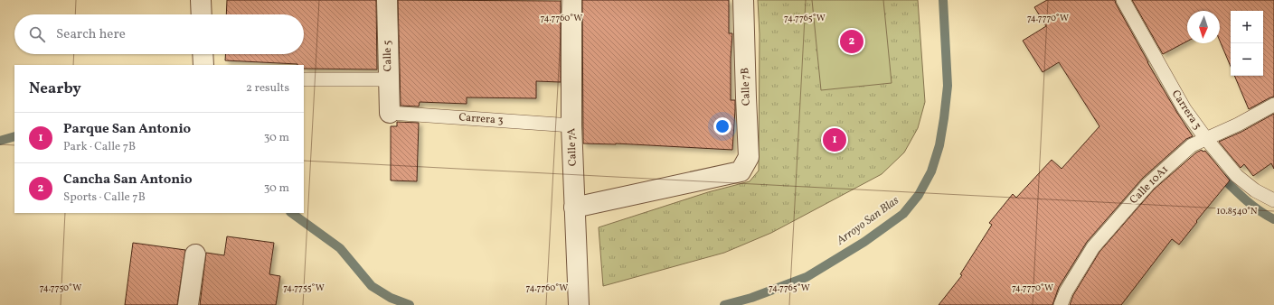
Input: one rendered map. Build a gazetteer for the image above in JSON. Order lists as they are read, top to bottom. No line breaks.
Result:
{"streets":{"street":["Calle 5","Calle 7B","Calle 7A"],"lane":["Carrera 3","Calle 10A1"]},"crossings":[["Calle 5","Carrera 3"],["Calle 7B","Calle 7A"],["Carrera 3","Calle 7A"],["Carrera 3","Calle 10A1"]],"water":["Arroyo San Blas"],"north":"bottom","page":{"map_buttons":["+","−"],"search":"Search here","pins":["2","1"],"heading":["Nearby","2 results"],"list":[{"mark":"1","name":"Parque San Antonio","note":"Park · Calle 7B","value":"30 m"},{"mark":"2","name":"Cancha San Antonio","note":"Sports · Calle 7B","value":"30 m"}]},"coordinates":["74.7760°W","74.7765°W","74.7770°W","10.8540°N","74.7750°W","74.7755°W"]}
